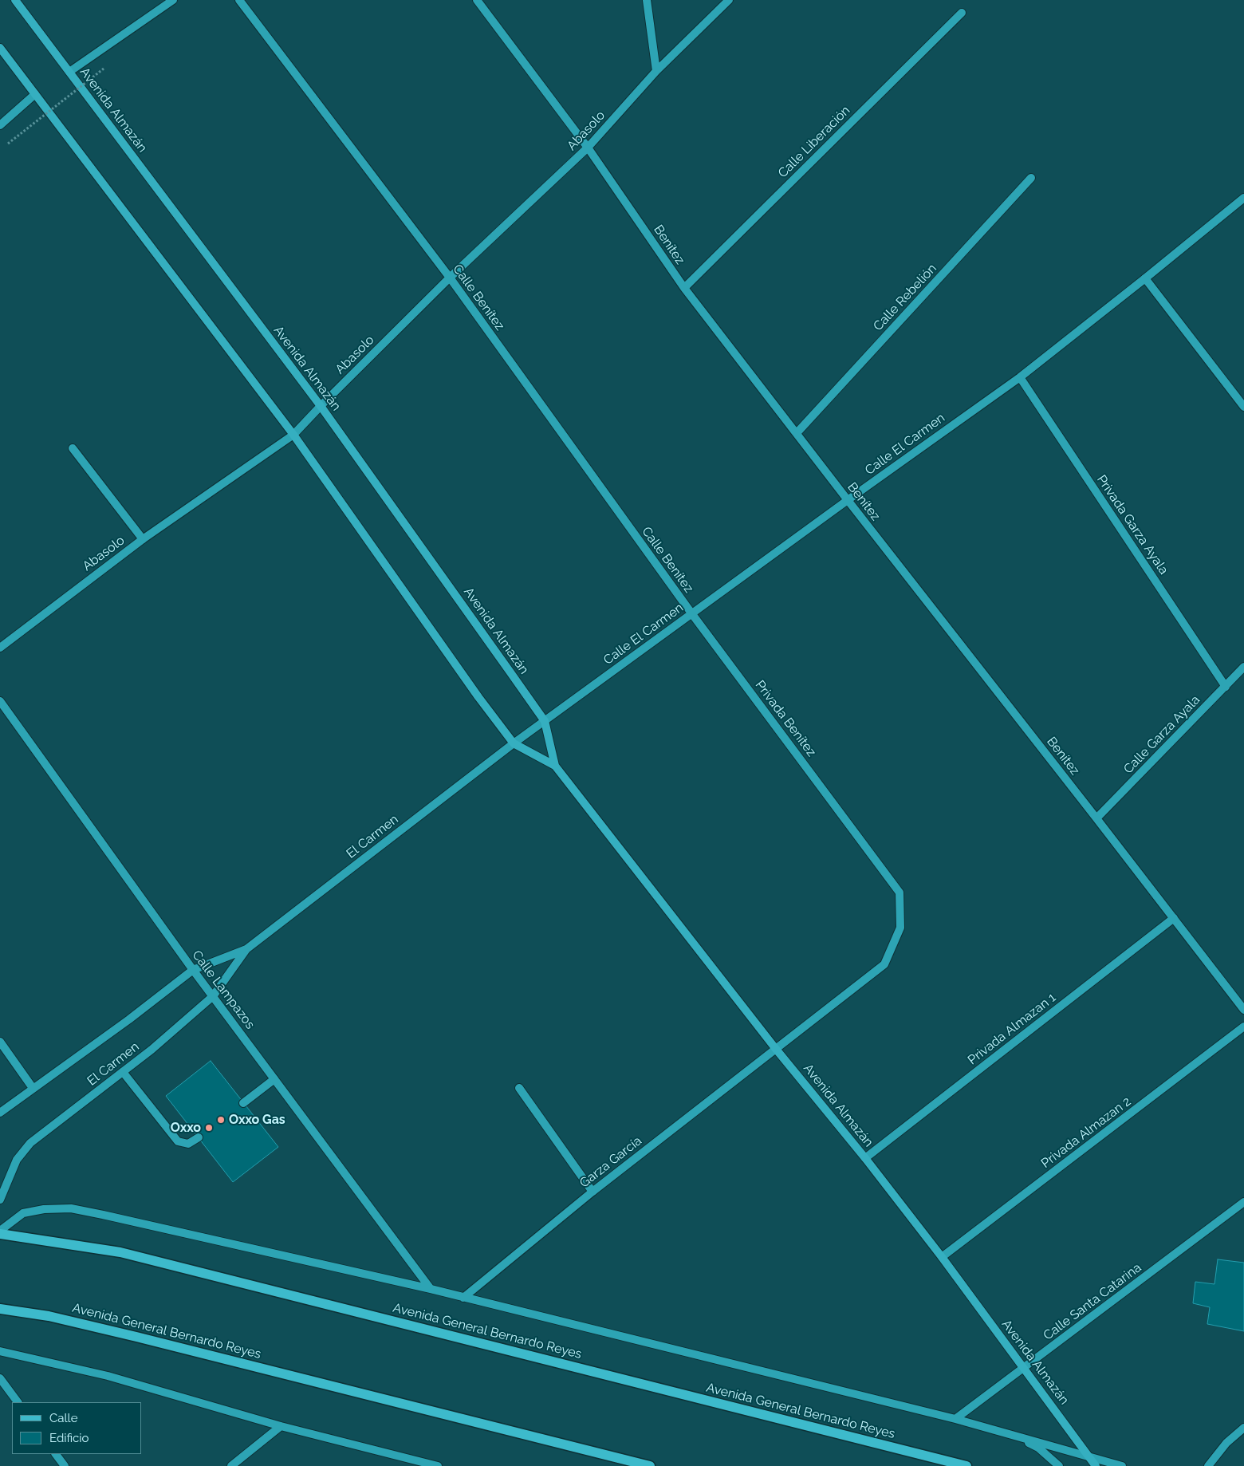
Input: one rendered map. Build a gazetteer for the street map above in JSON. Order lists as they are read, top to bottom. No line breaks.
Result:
{"streets":{"main road":["Avenida Almazán","Avenida General Bernardo Reyes"],"street":["Abasolo","Calle Liberación","Benítez","Calle Benítez","Calle Rebelión","Calle El Carmen","Privada Garza Ayala","Privada Benítez","Calle Garza Ayala","El Carmen","Calle Lampazos","Privada Almazan 1","Privada Almazan 2","Garza García","Calle Santa Catarina"]},"crossings":[["Avenida Almazán","Abasolo"],["Avenida Almazán","Calle El Carmen"],["Avenida Almazán","Privada Benítez"],["Avenida Almazán","El Carmen"],["Avenida Almazán","Privada Almazan 1"],["Avenida Almazán","Privada Almazan 2"],["Avenida Almazán","Garza García"],["Avenida Almazán","Calle Santa Catarina"],["Abasolo","Benítez"],["Abasolo","Calle Benítez"],["Calle Liberación","Benítez"],["Benítez","Calle Rebelión"],["Benítez","Calle El Carmen"],["Benítez","Calle Garza Ayala"],["Benítez","Privada Almazan 1"],["Calle Benítez","Calle El Carmen"],["Calle Benítez","Privada Benítez"],["Calle El Carmen","Privada Garza Ayala"],["Calle El Carmen","Privada Benítez"],["Calle El Carmen","El Carmen"],["Privada Garza Ayala","Calle Garza Ayala"],["Privada Benítez","Garza García"],["El Carmen","Calle Lampazos"]],"places":["Oxxo Gas","Oxxo"],"legend":["Calle","Edificio"]}
